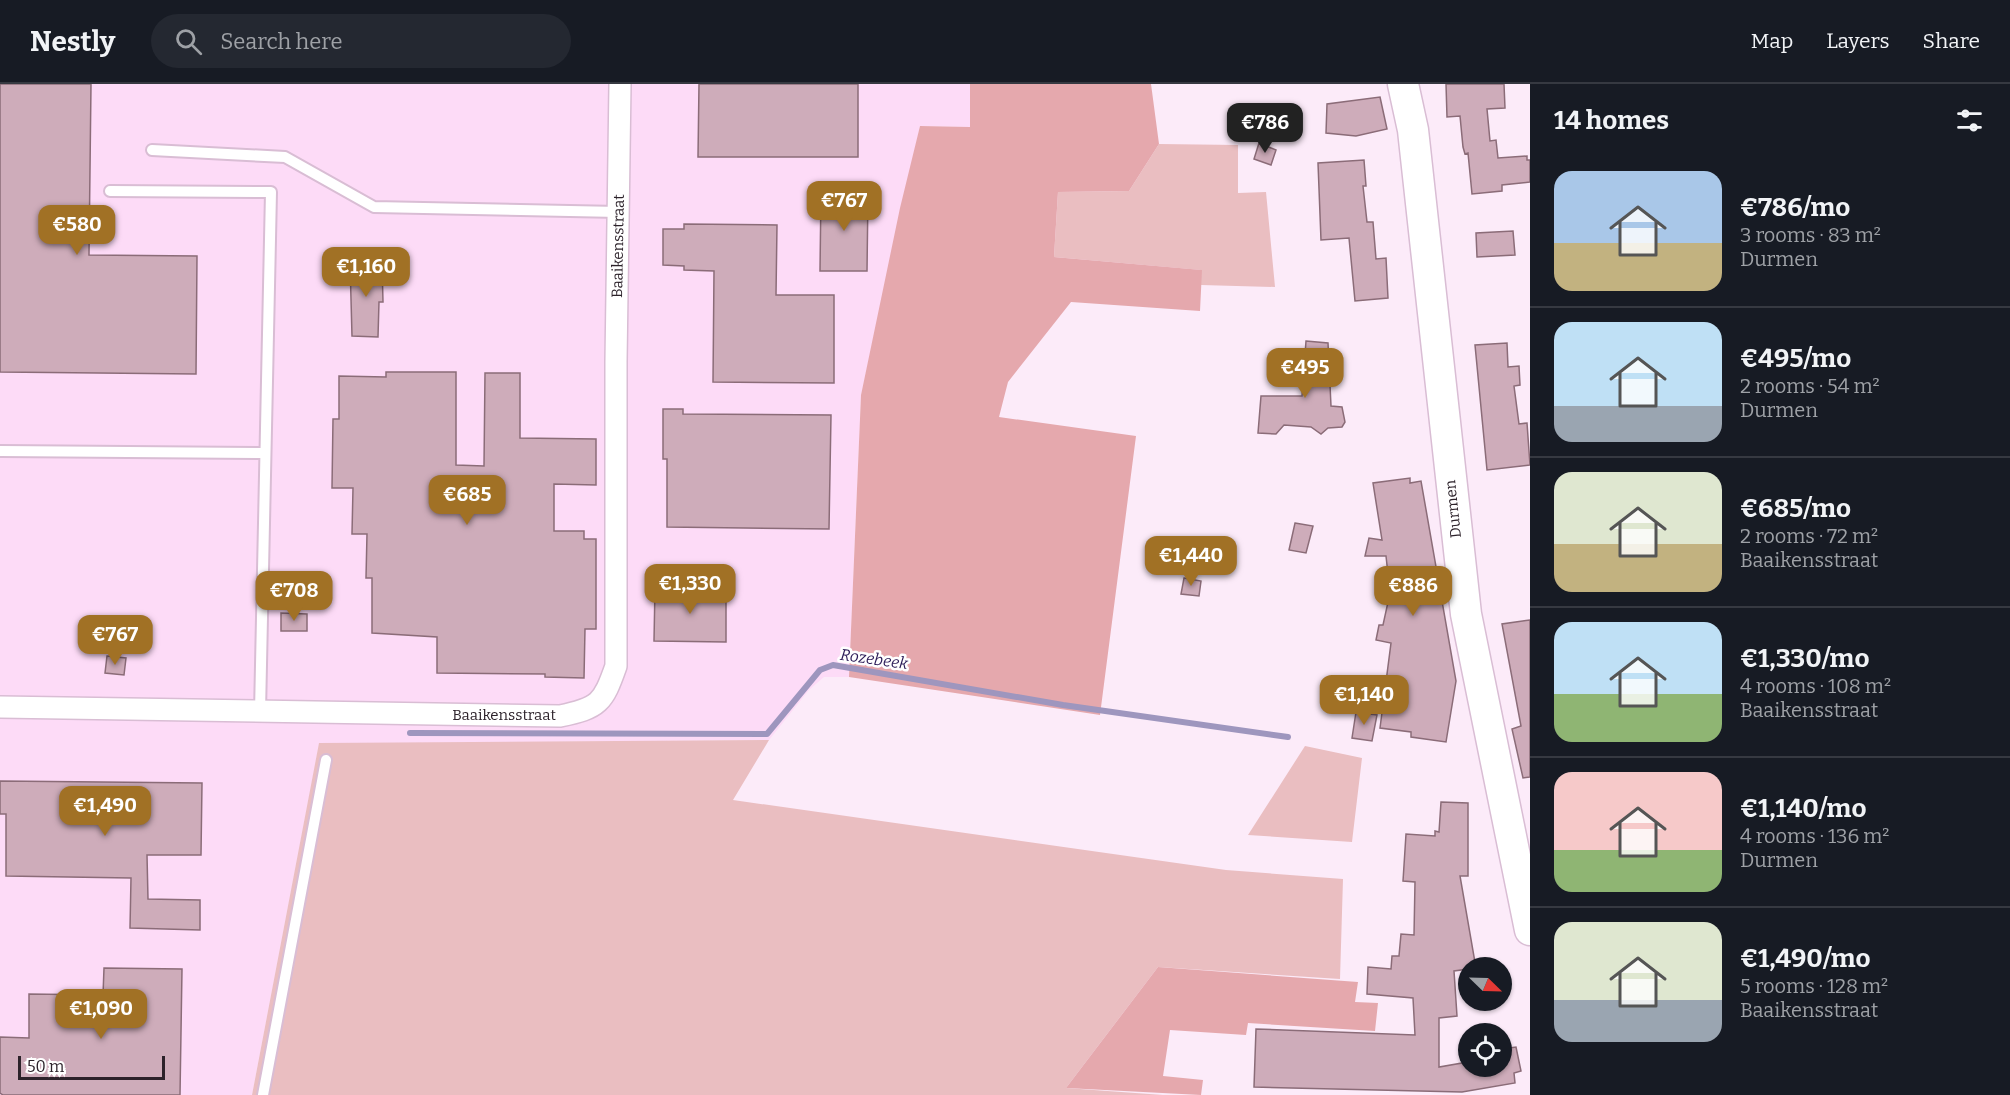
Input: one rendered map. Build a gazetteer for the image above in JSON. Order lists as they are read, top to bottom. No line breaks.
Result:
{"streets":{"street":["Baaikensstraat","Durmen"]},"water":["Rozebeek"],"scale_bar":"50 m","north":"bottom right","page":{"header":"Nestly","search":"Search here","nav":["Map","Layers","Share"],"heading":"14 homes","price":["€786","€767","€580","€1,160","€495","€685","€1,440","€1,330","€886","€708","€767","€1,140","€1,490","€1,090"],"list":[{"name":"€786/mo","note":"3 rooms · 83 m² · Durmen"},{"name":"€495/mo","note":"2 rooms · 54 m² · Durmen"},{"name":"€685/mo","note":"2 rooms · 72 m² · Baaikensstraat"},{"name":"€1,330/mo","note":"4 rooms · 108 m² · Baaikensstraat"},{"name":"€1,140/mo","note":"4 rooms · 136 m² · Durmen"},{"name":"€1,490/mo","note":"5 rooms · 128 m² · Baaikensstraat"}],"scale":"50 m"}}
